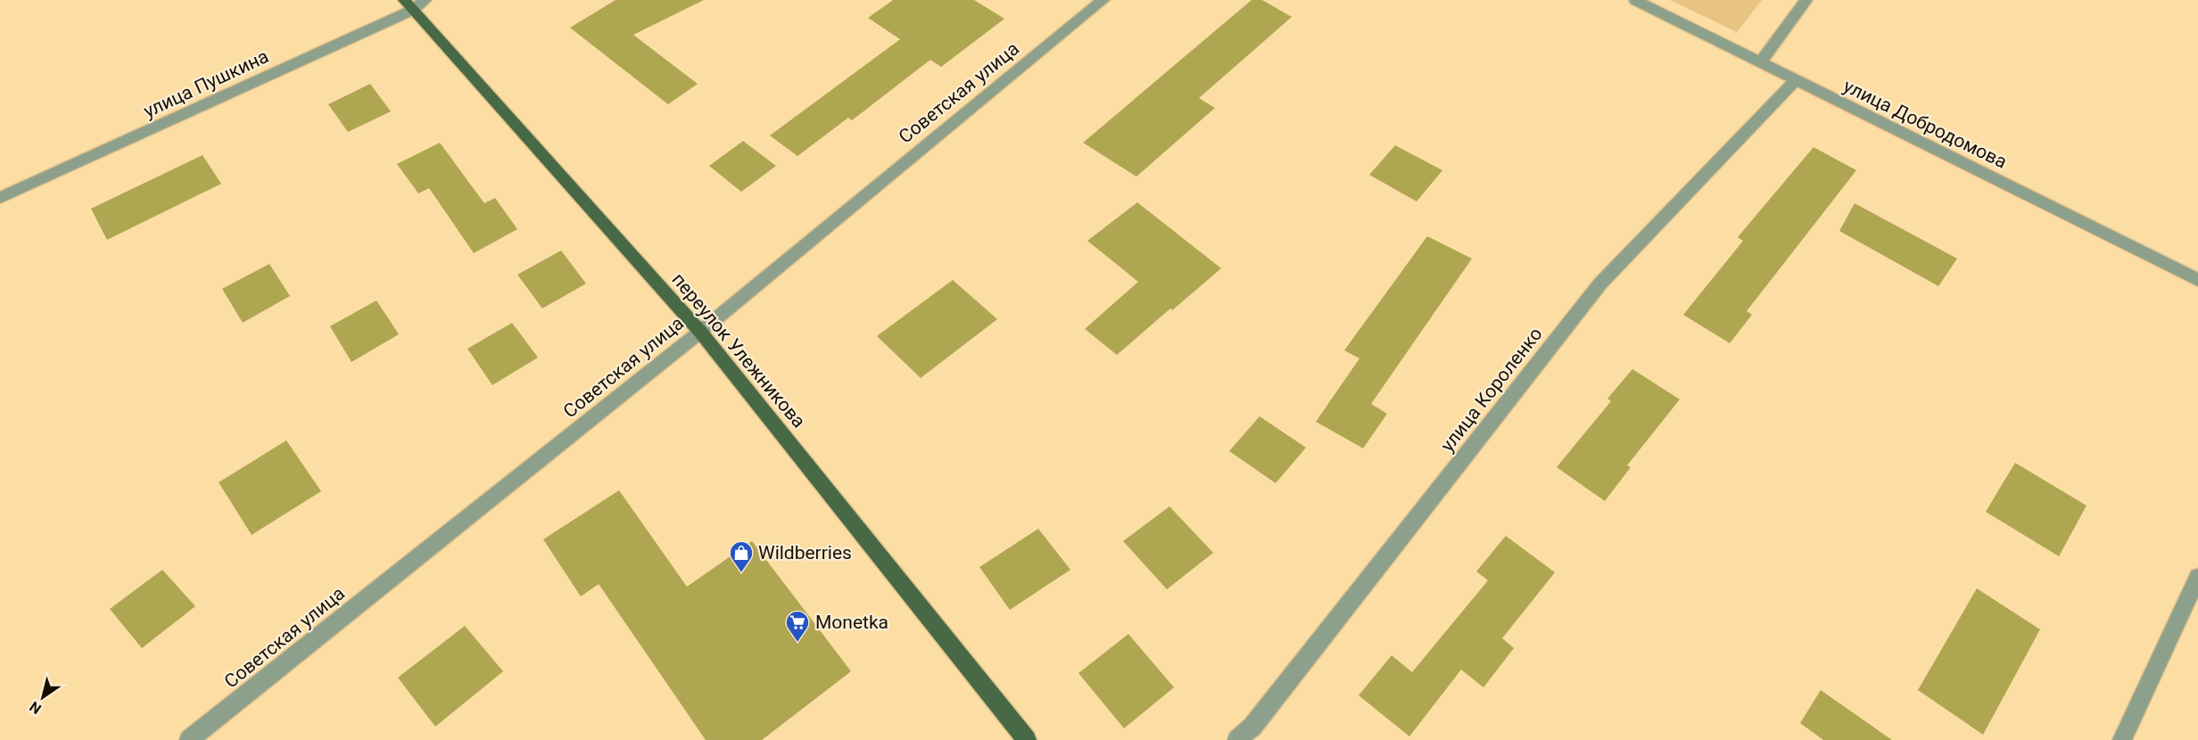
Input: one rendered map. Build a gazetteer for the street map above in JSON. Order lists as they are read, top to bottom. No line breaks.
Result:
{"streets":{"main road":["переулок Улежникова"],"street":["улица Пушкина","Советская улица","улица Добродомова","улица Короленко"]},"crossings":[["улица Пушкина","переулок Улежникова"],["Советская улица","переулок Улежникова"],["улица Добродомова","улица Короленко"]],"places":{"shop":["Wildberries"],"supermarket":["Monetka"]},"north":"bottom left"}
